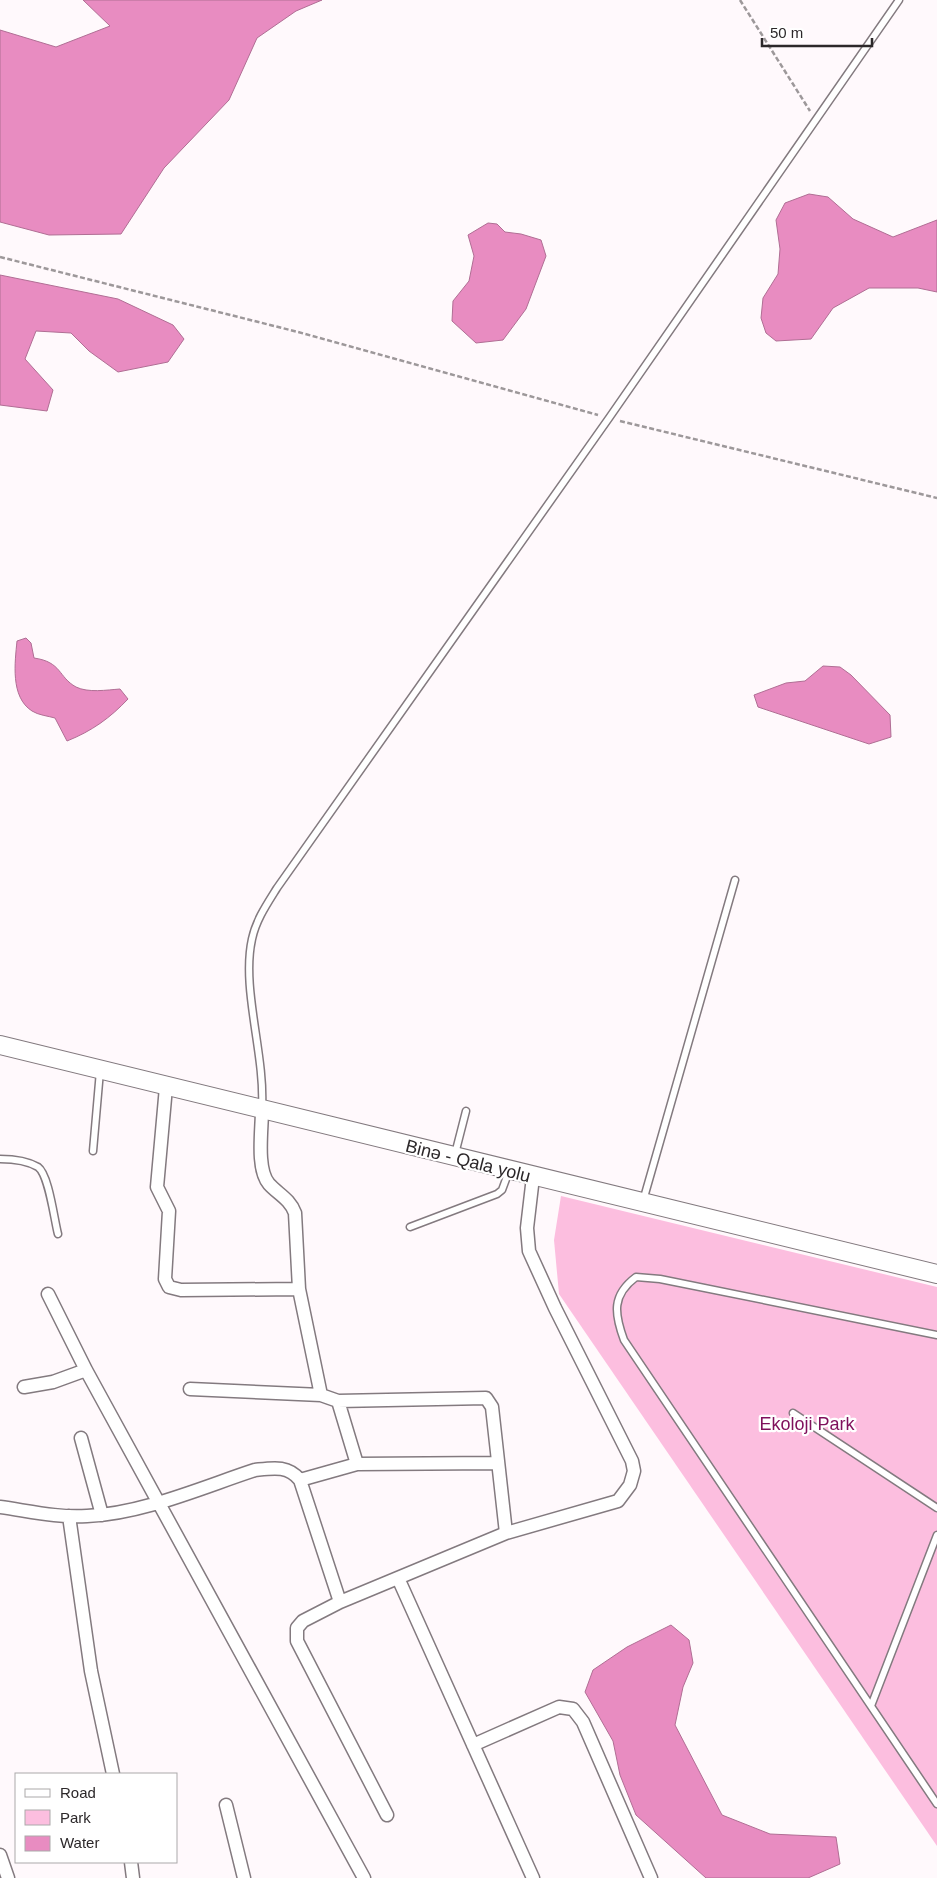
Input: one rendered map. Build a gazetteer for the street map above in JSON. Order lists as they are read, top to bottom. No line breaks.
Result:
{"streets":{"main road":["Binə - Qala yolu"]},"parks":["Ekoloji Park"],"legend":["Road","Park","Water"],"scale_bar":"50 m"}
